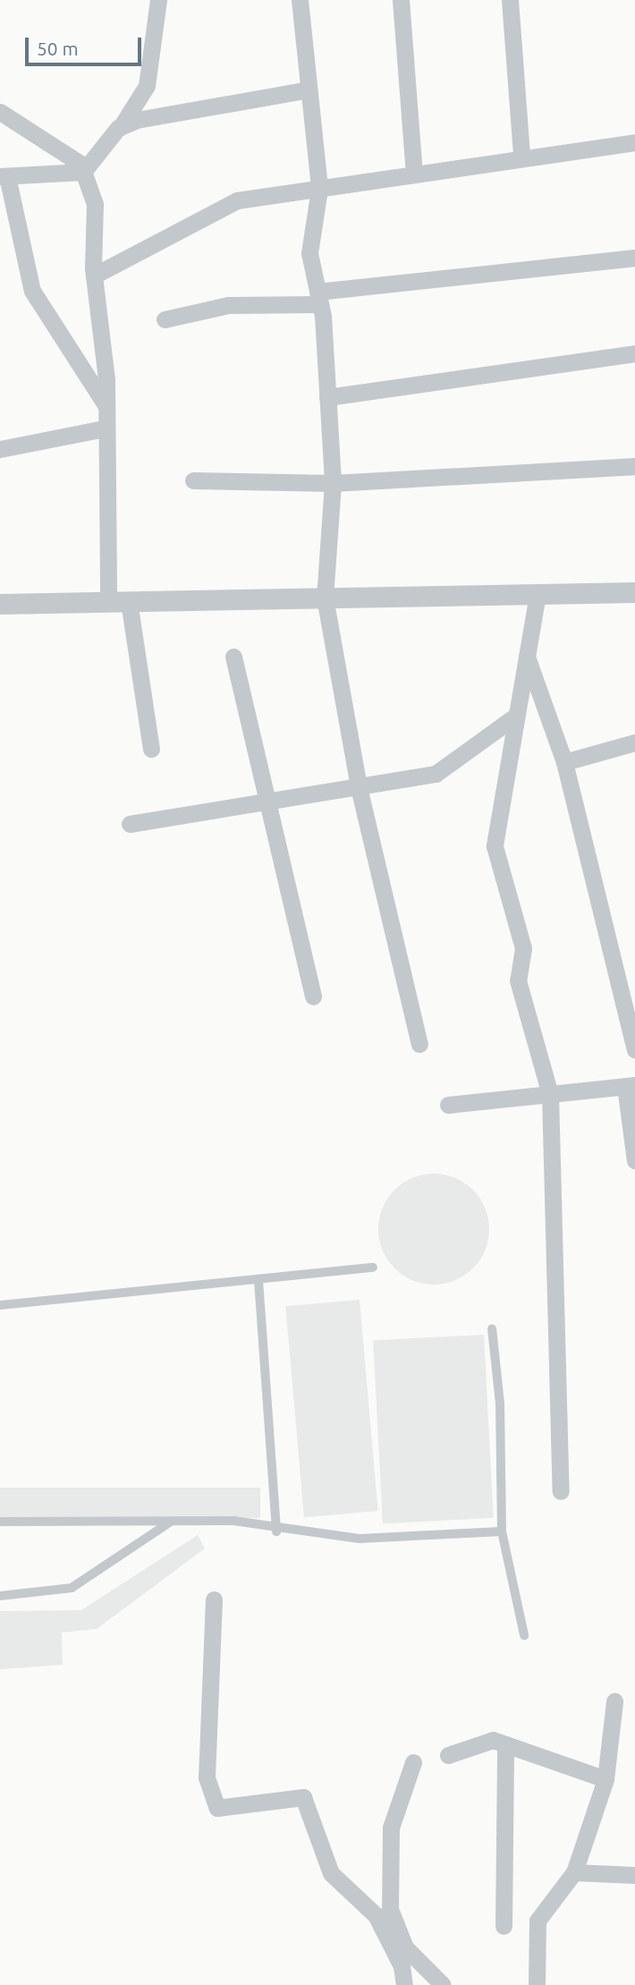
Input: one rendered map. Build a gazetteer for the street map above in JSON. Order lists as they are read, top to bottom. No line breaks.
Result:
{"scale_bar":"50 m"}
